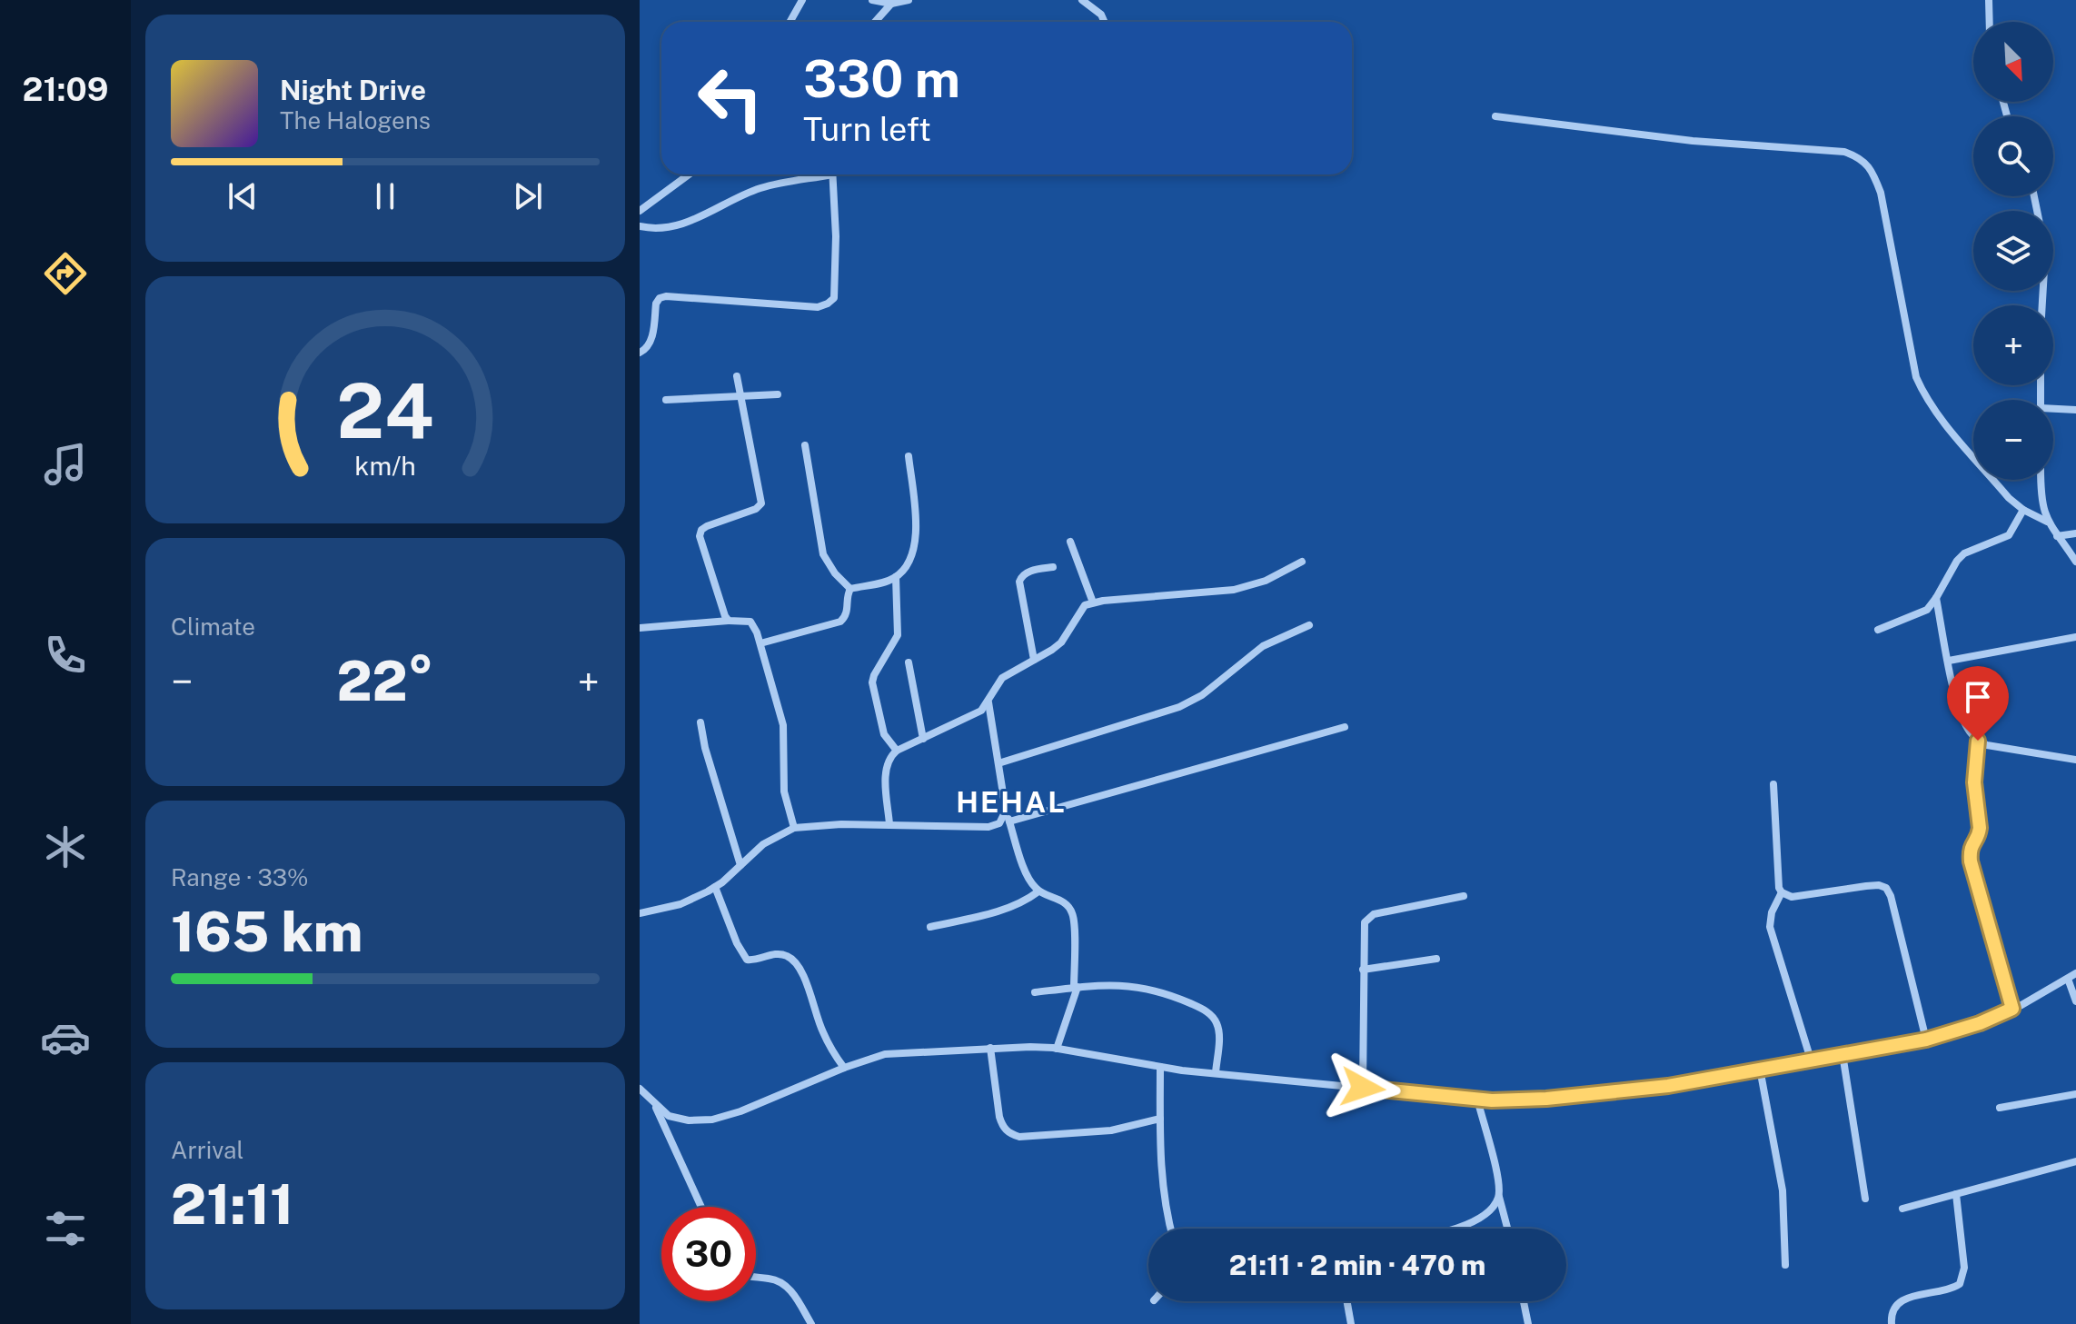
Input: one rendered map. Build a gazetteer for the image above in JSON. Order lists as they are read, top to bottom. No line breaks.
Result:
{"districts":["HEHAL"],"north":"bottom right","page":{"tabs":"21:09","map_buttons":["+","−"],"turn":["330 m","Turn left"],"song":["Night Drive","The Halogens"],"tile":["Climate",["Range · 33%","165 km"],["Arrival","21:11"]],"heat":["−","22°","+"],"limit":"30","trip":"21:11 · 2 min · 470 m","gauge":["24","km/h"]}}
